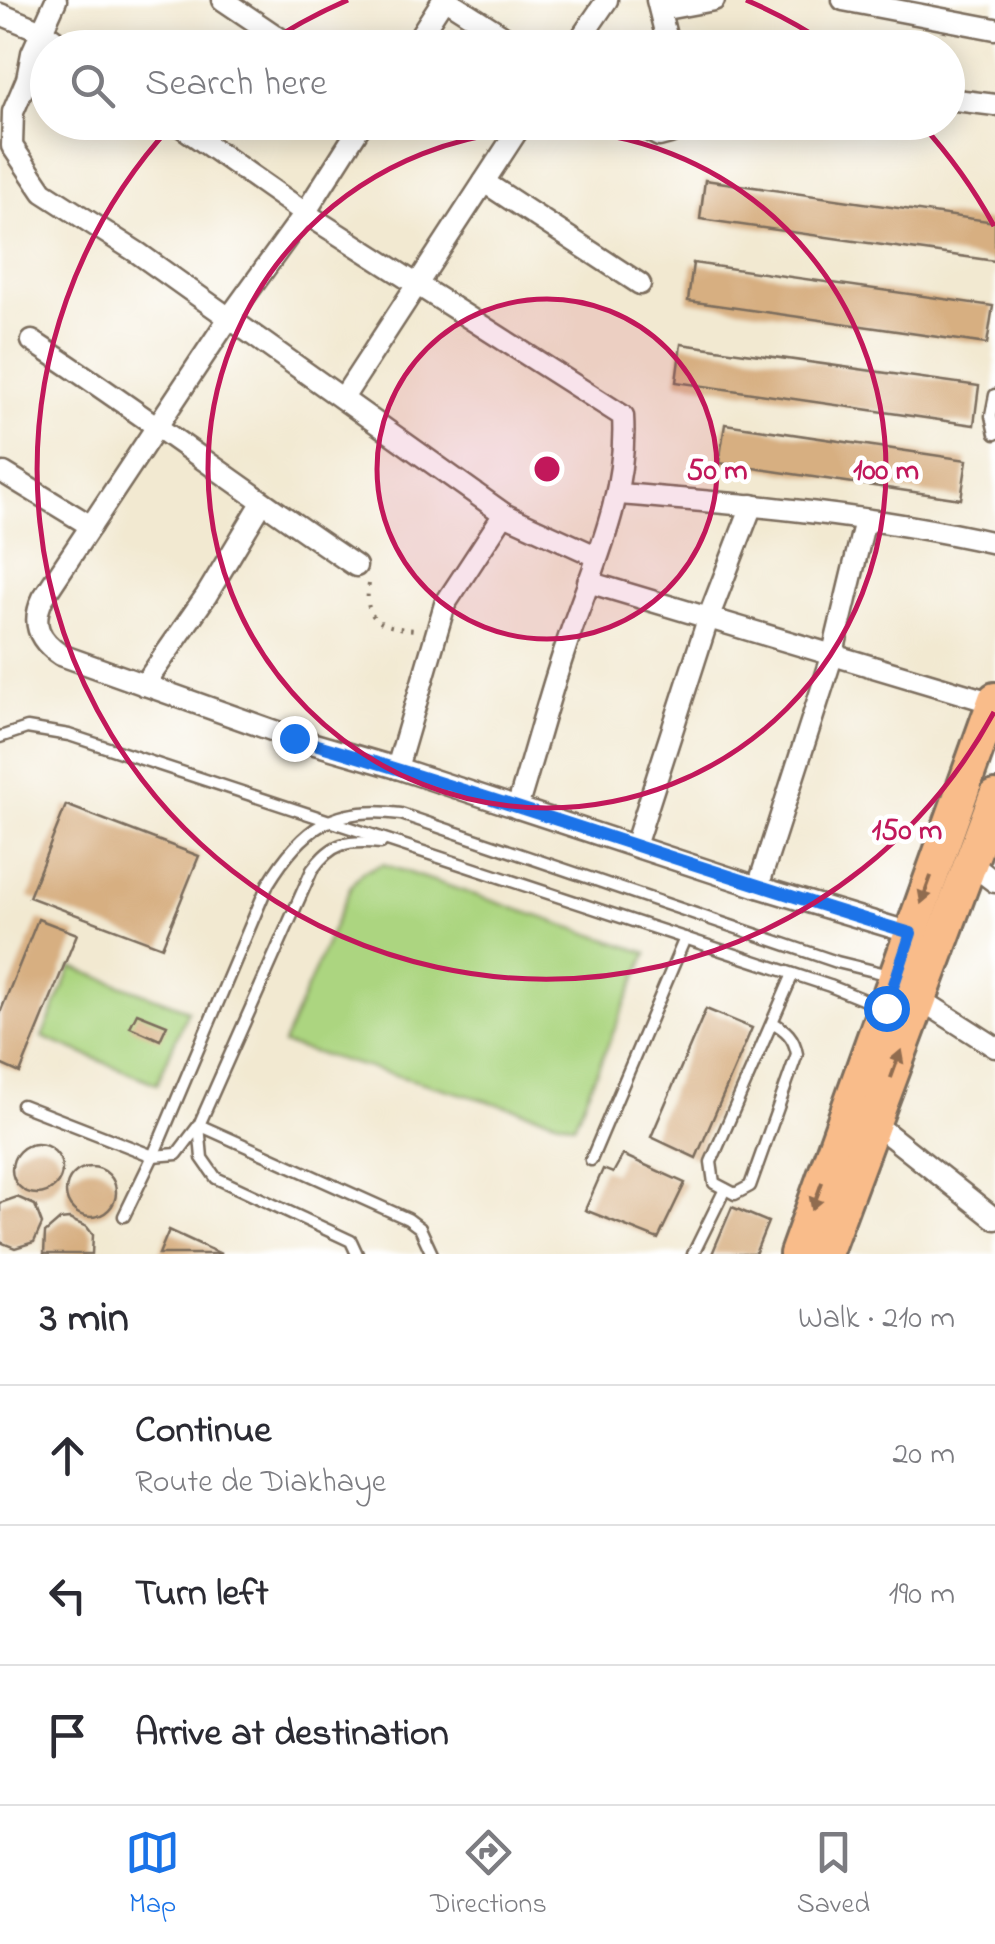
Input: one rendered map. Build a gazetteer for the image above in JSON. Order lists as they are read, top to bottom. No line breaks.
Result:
{"page":{"search":"Search here","heading":["3 min","Walk · 210 m"],"list":[["Continue","Route de Diakhaye","20 m"],["Turn left","190 m"],"Arrive at destination"],"nav":["Map","Directions","Saved"]},"rings":["50 m","100 m","150 m"]}
